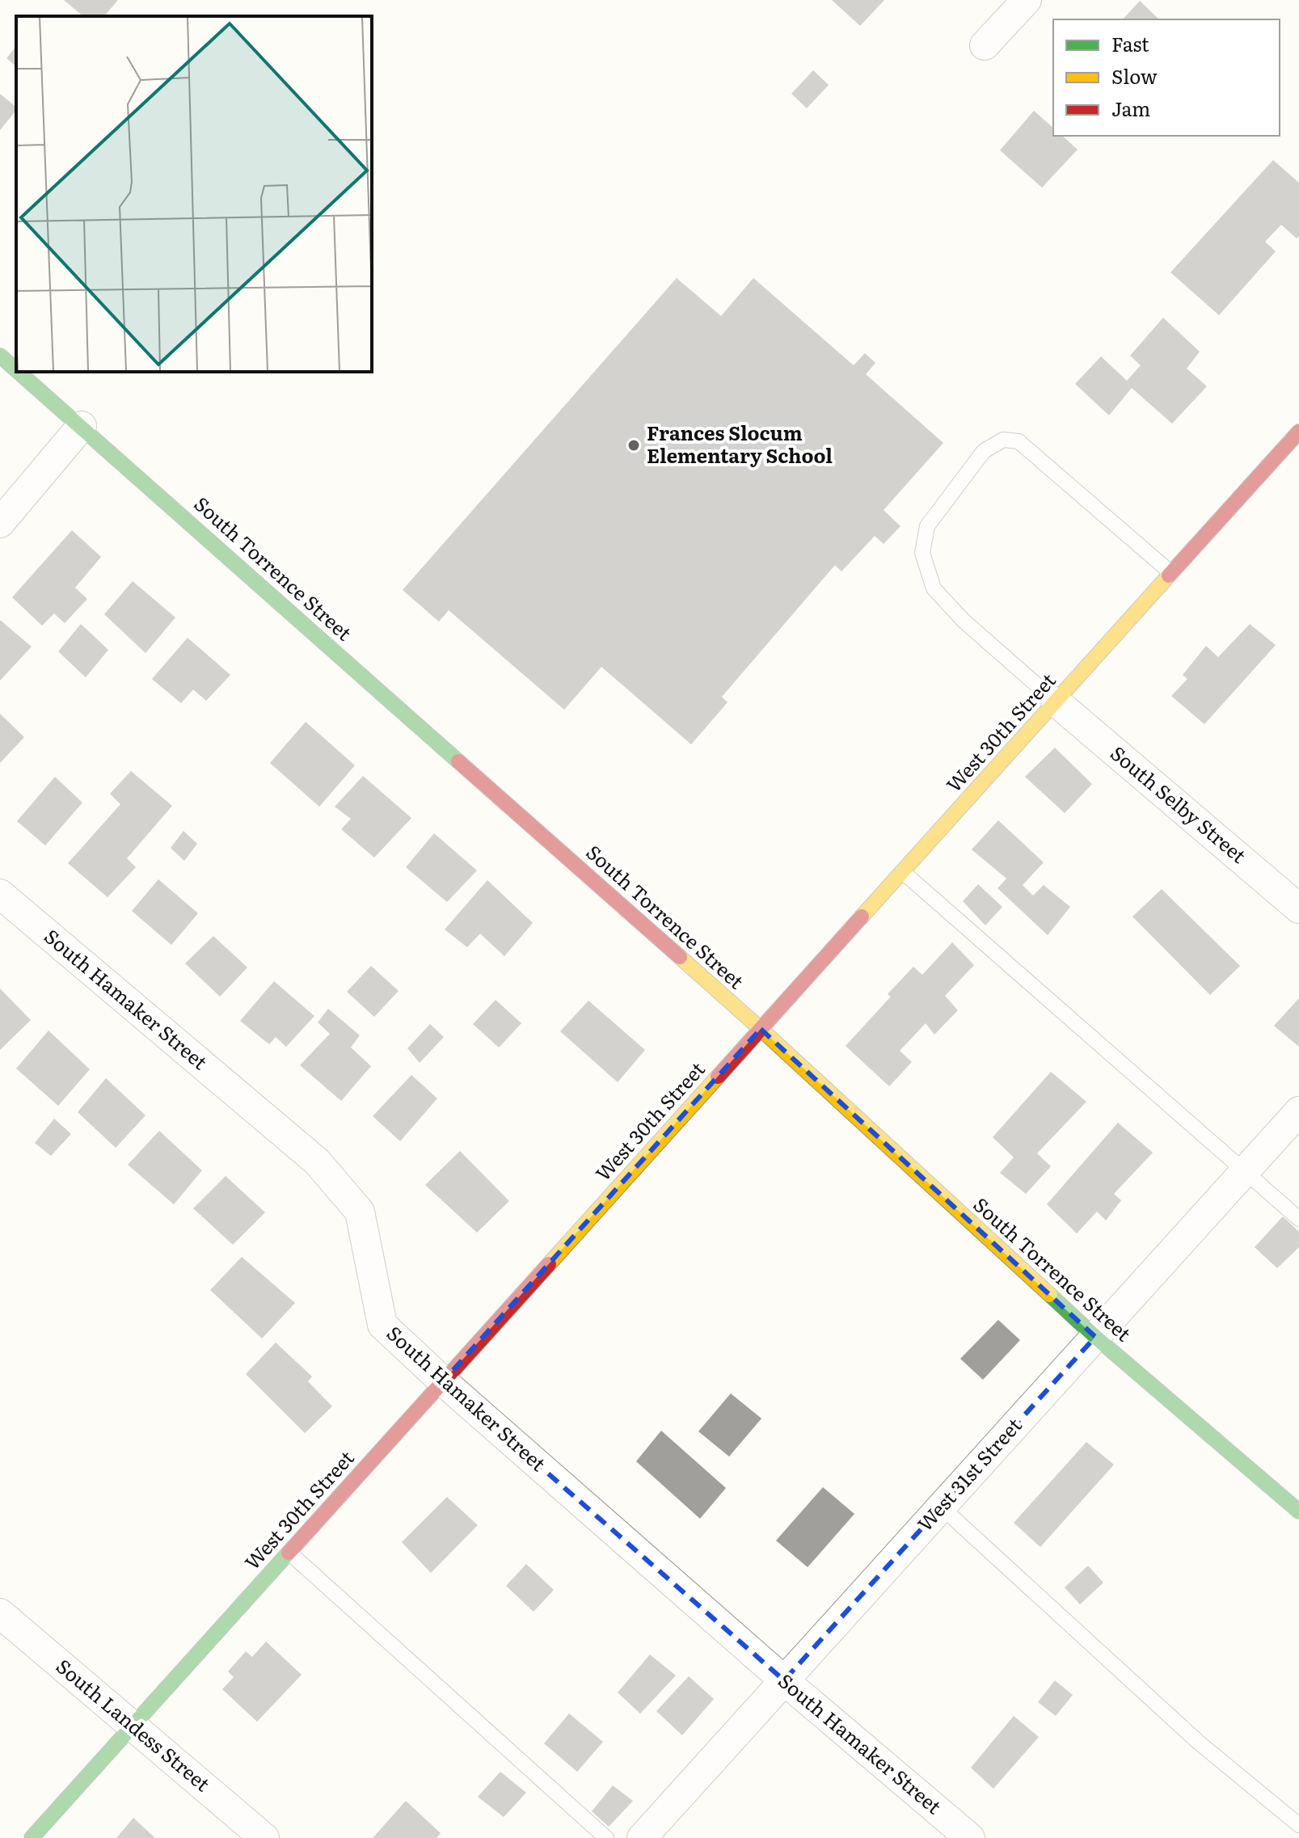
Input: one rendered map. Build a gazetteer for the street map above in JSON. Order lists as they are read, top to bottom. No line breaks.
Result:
{"streets":{"street":["South Torrence Street","West 30th Street","South Selby Street","South Hamaker Street","West 31st Street","South Landess Street"]},"crossings":[["South Torrence Street","West 30th Street"],["South Torrence Street","West 31st Street"],["West 30th Street","South Selby Street"],["West 30th Street","South Hamaker Street"],["West 30th Street","South Landess Street"],["South Hamaker Street","West 31st Street"]],"places":["Frances Slocum Elementary School"],"legend":["Fast","Slow","Jam"]}
